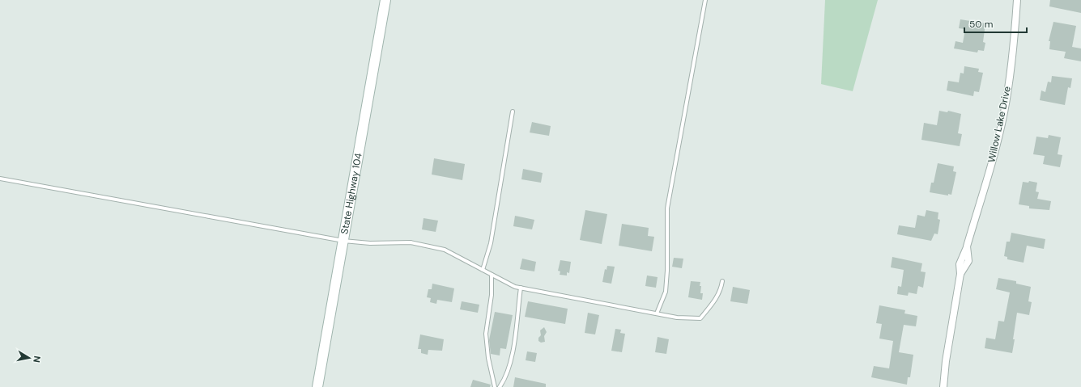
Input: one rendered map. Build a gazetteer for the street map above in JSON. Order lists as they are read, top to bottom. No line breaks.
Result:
{"streets":{"main road":["State Highway 104"],"street":["Willow Lake Drive"]},"scale_bar":"50 m","north":"right"}
